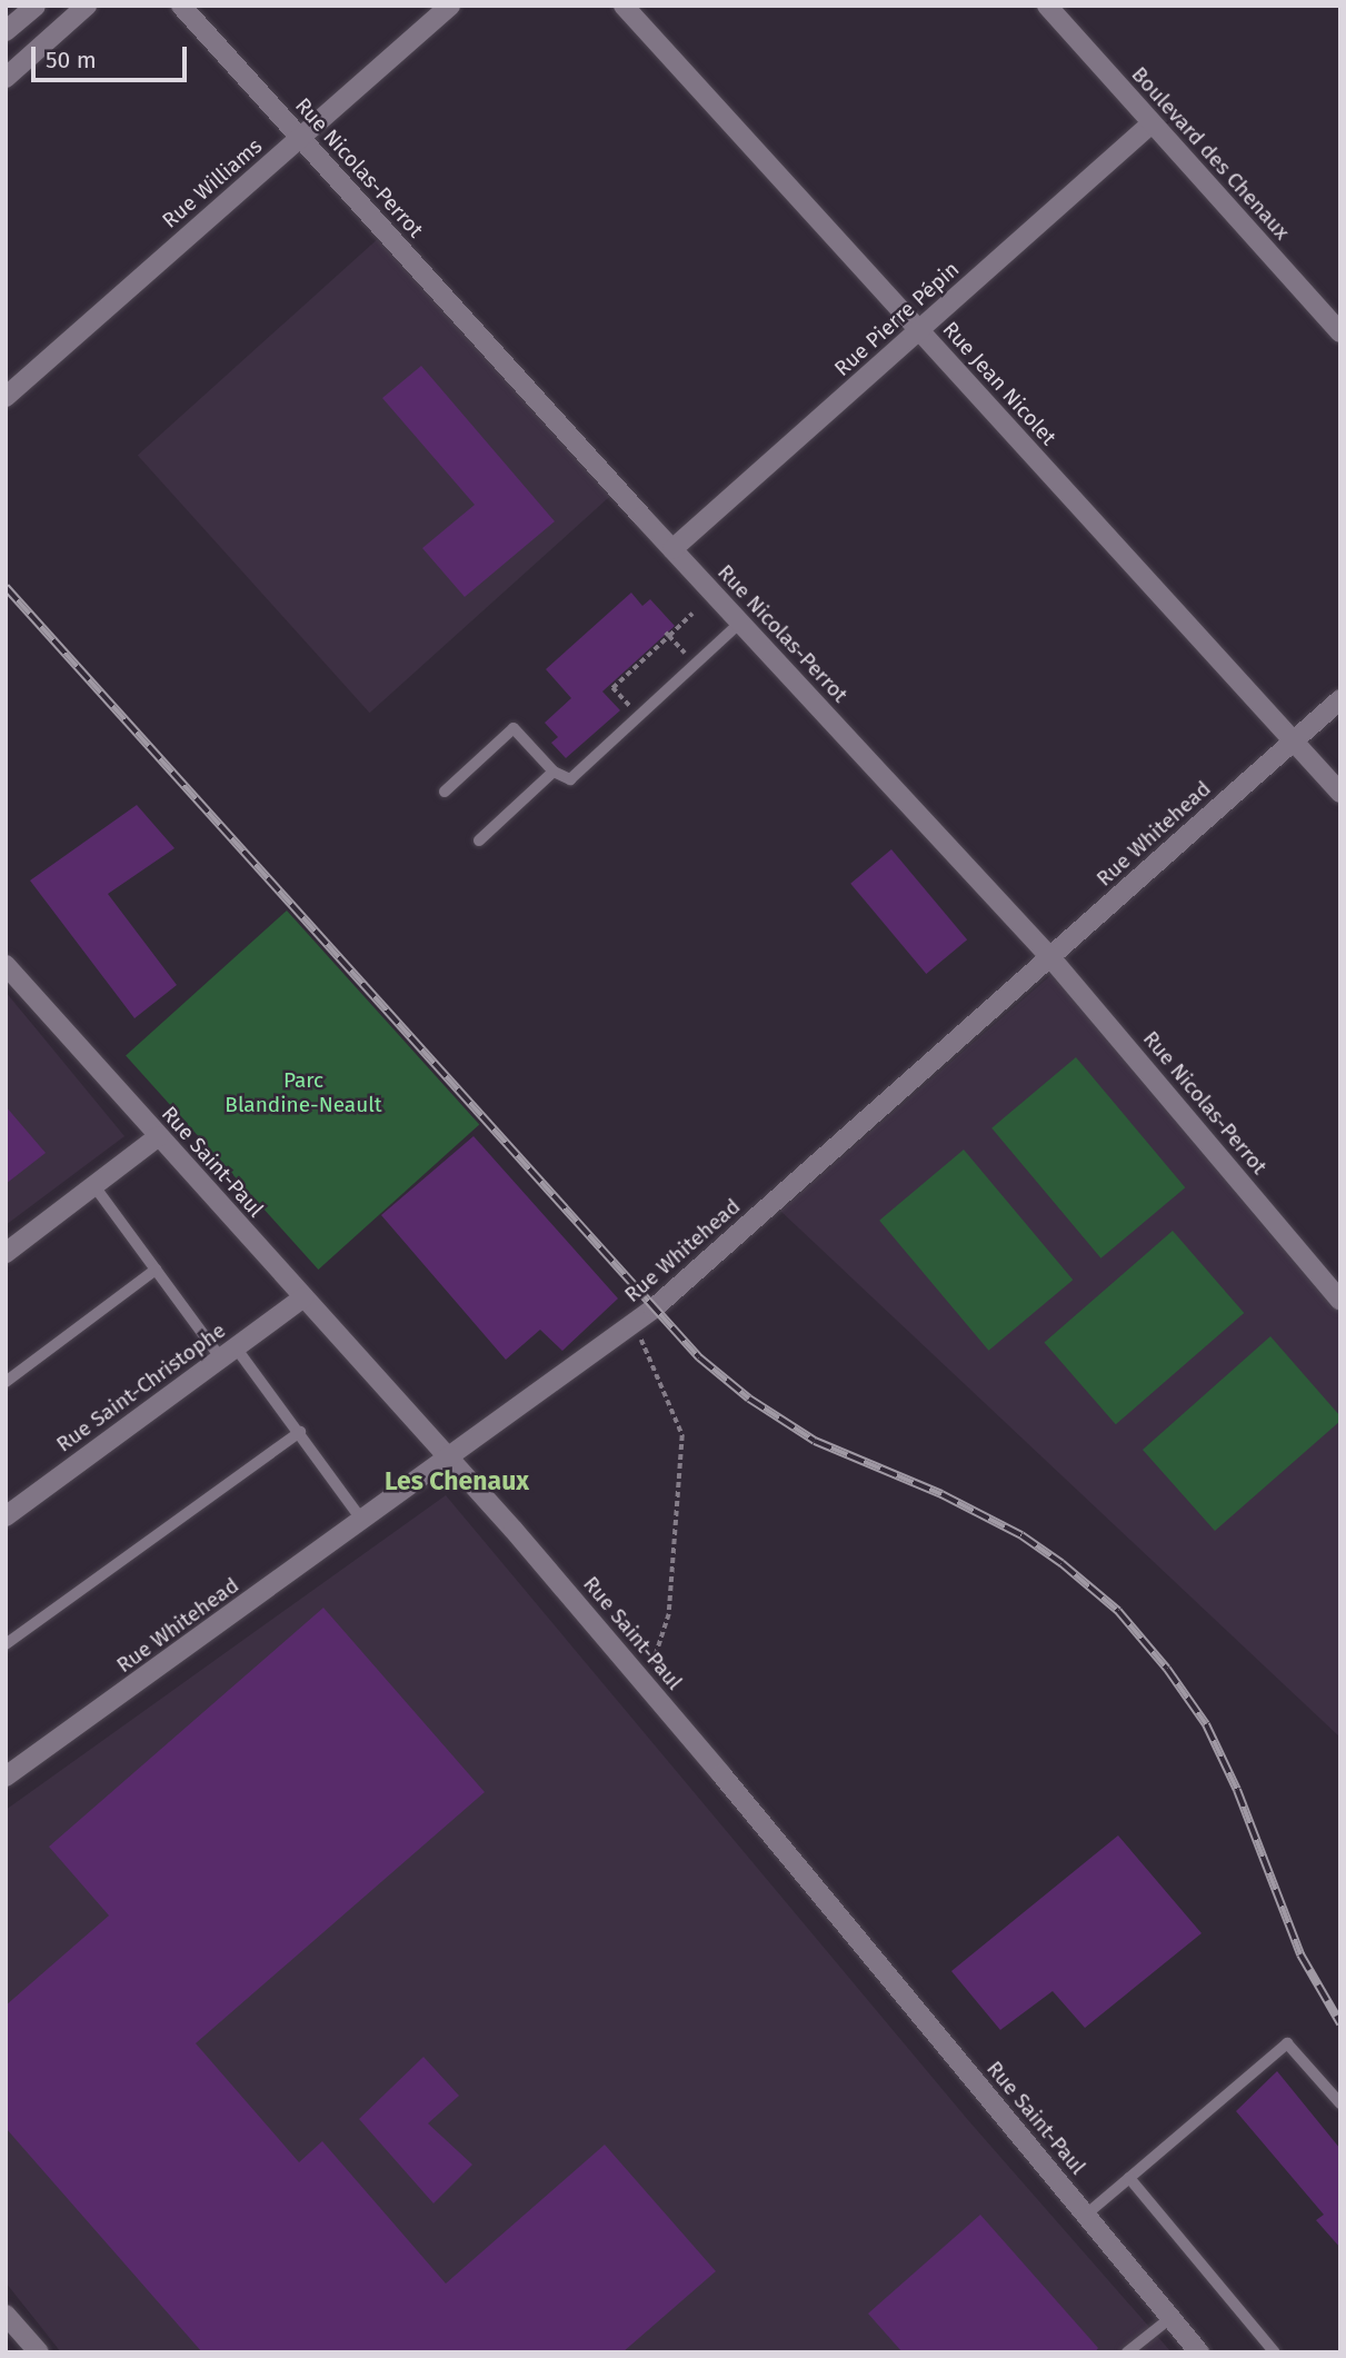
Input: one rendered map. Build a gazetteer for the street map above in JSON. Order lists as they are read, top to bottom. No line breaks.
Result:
{"streets":{"street":["Boulevard des Chenaux","Rue Nicolas-Perrot","Rue Williams","Rue Pierre Pépin","Rue Jean Nicolet","Rue Whitehead","Rue Saint-Paul","Rue Saint-Christophe"]},"crossings":[["Boulevard des Chenaux","Rue Pierre Pépin"],["Rue Nicolas-Perrot","Rue Williams"],["Rue Nicolas-Perrot","Rue Pierre Pépin"],["Rue Nicolas-Perrot","Rue Whitehead"],["Rue Pierre Pépin","Rue Jean Nicolet"],["Rue Jean Nicolet","Rue Whitehead"],["Rue Whitehead","Rue Saint-Paul"],["Rue Saint-Paul","Rue Saint-Christophe"]],"districts":["Les Chenaux"],"parks":["Parc Blandine-Neault"],"scale_bar":"50 m"}
